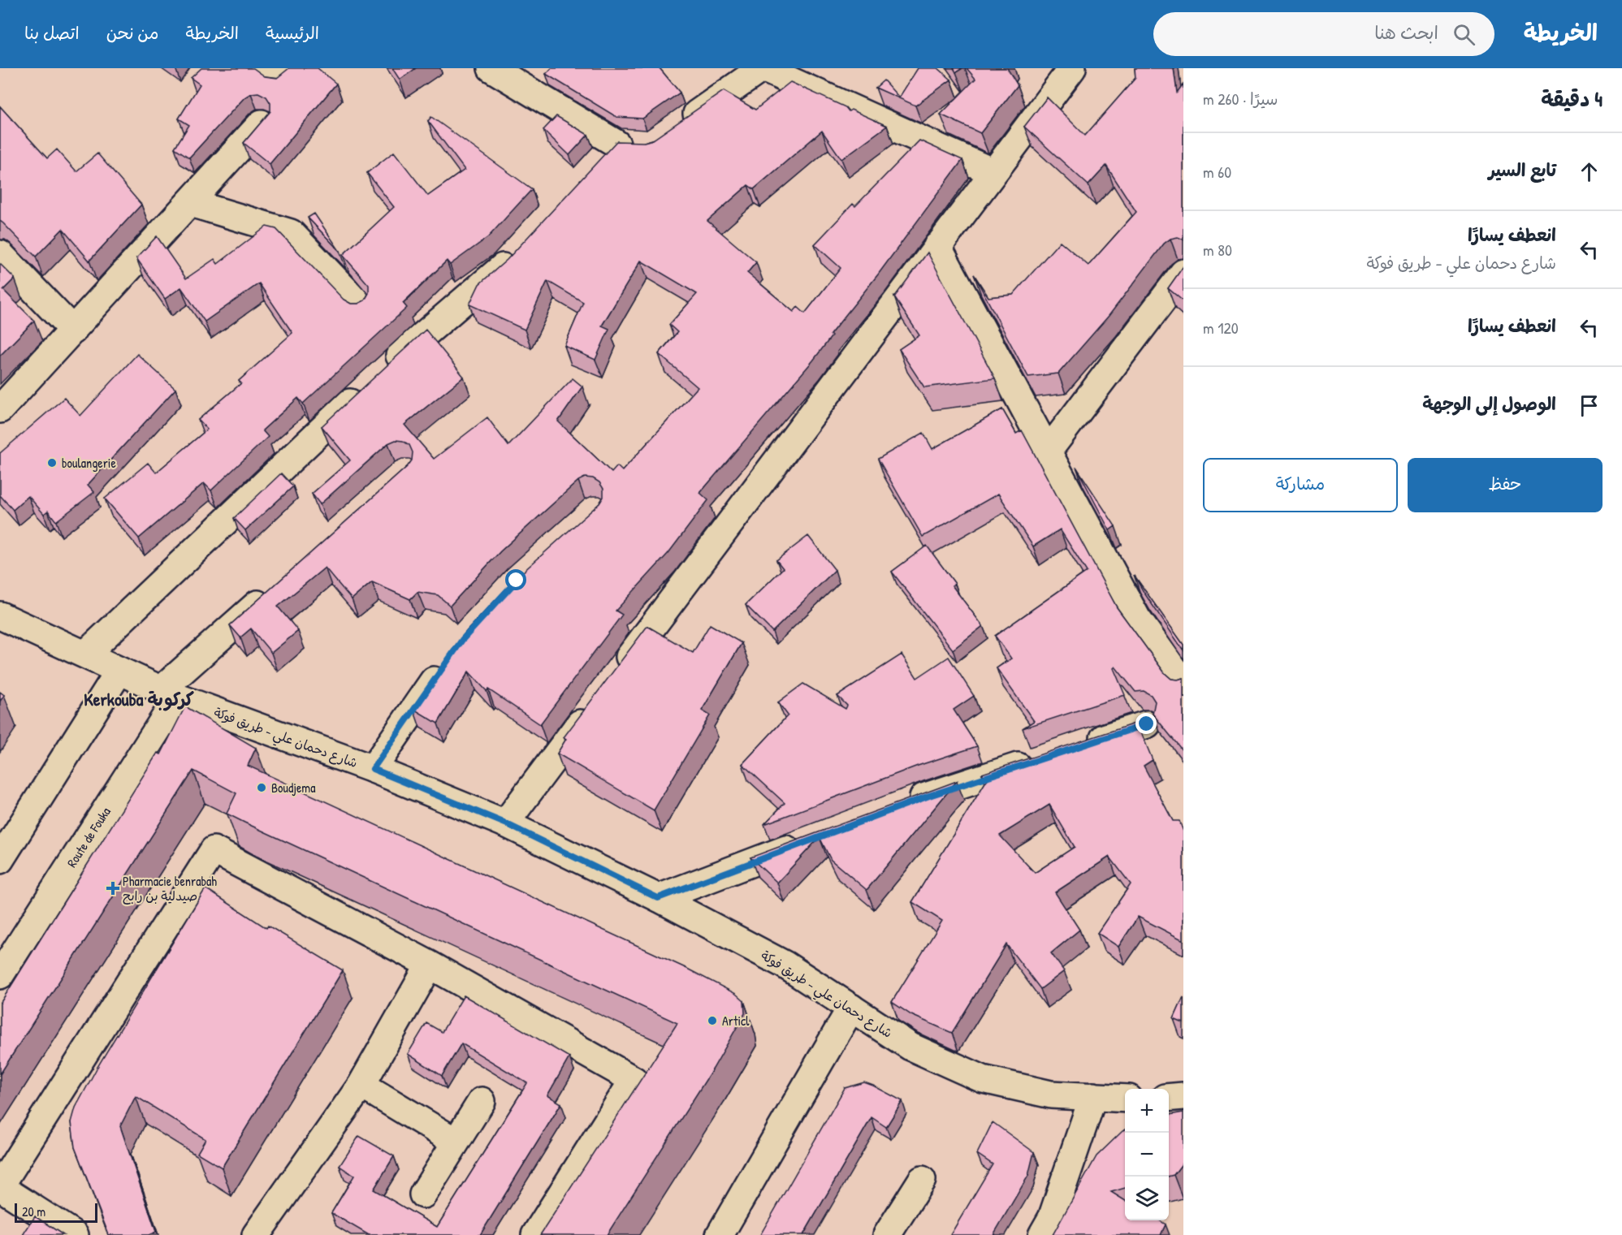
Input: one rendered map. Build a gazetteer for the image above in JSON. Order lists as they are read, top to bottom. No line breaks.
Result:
{"streets":{"street":["شارع دحمان علي - طريق فوكة","Route de Fouka"]},"crossings":[["شارع دحمان علي - طريق فوكة","Route de Fouka"]],"districts":["Kerkouba كركوبة"],"places":{"other":["boulangerie","Boudjema","Articl"],"health":["Pharmacie benrabah صيدلية بن رابح"]},"scale_bar":"20 m","page":{"header":"الخريطة","search":"ابحث هنا","nav":["الرئيسية","الخريطة","من نحن","اتصل بنا"],"heading":["4 دقيقة","سيرًا · 260 m"],"list":[["تابع السير","60 m"],["انعطف يسارًا","شارع دحمان علي - طريق فوكة","80 m"],["انعطف يسارًا","120 m"],"الوصول إلى الوجهة"],"buttons":["حفظ","مشاركة"],"map_buttons":["+","−"],"scale":"20 m"}}
